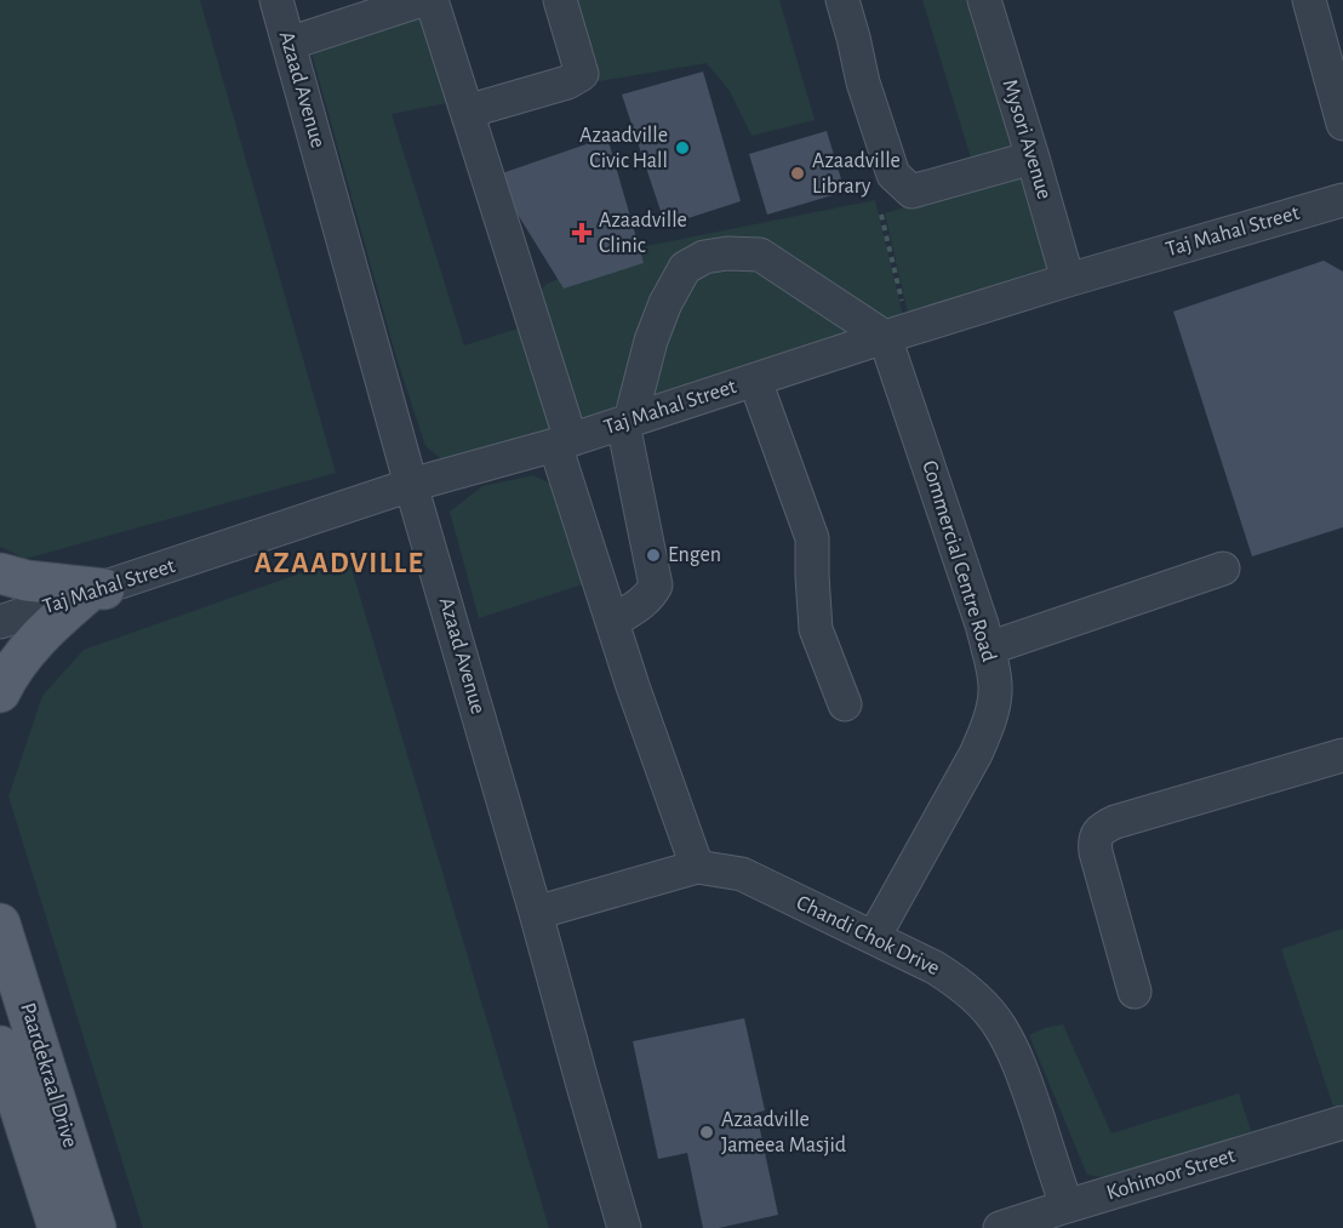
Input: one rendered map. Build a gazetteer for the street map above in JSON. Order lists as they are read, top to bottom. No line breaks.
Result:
{"streets":{"main road":["Paardekraal Drive"],"street":["Azaad Avenue","Mysori Avenue","Taj Mahal Street","Commercial Centre Road","Chandi Chok Drive","Kohinoor Street"]},"crossings":[["Azaad Avenue","Taj Mahal Street"],["Azaad Avenue","Chandi Chok Drive"],["Mysori Avenue","Taj Mahal Street"],["Taj Mahal Street","Commercial Centre Road"],["Commercial Centre Road","Chandi Chok Drive"],["Chandi Chok Drive","Kohinoor Street"]],"districts":["AZAADVILLE"],"places":{"other":["Azaadville Civic Hall","Azaadville Library","Engen","Azaadville Jameea Masjid"],"health":["Azaadville Clinic"]}}
